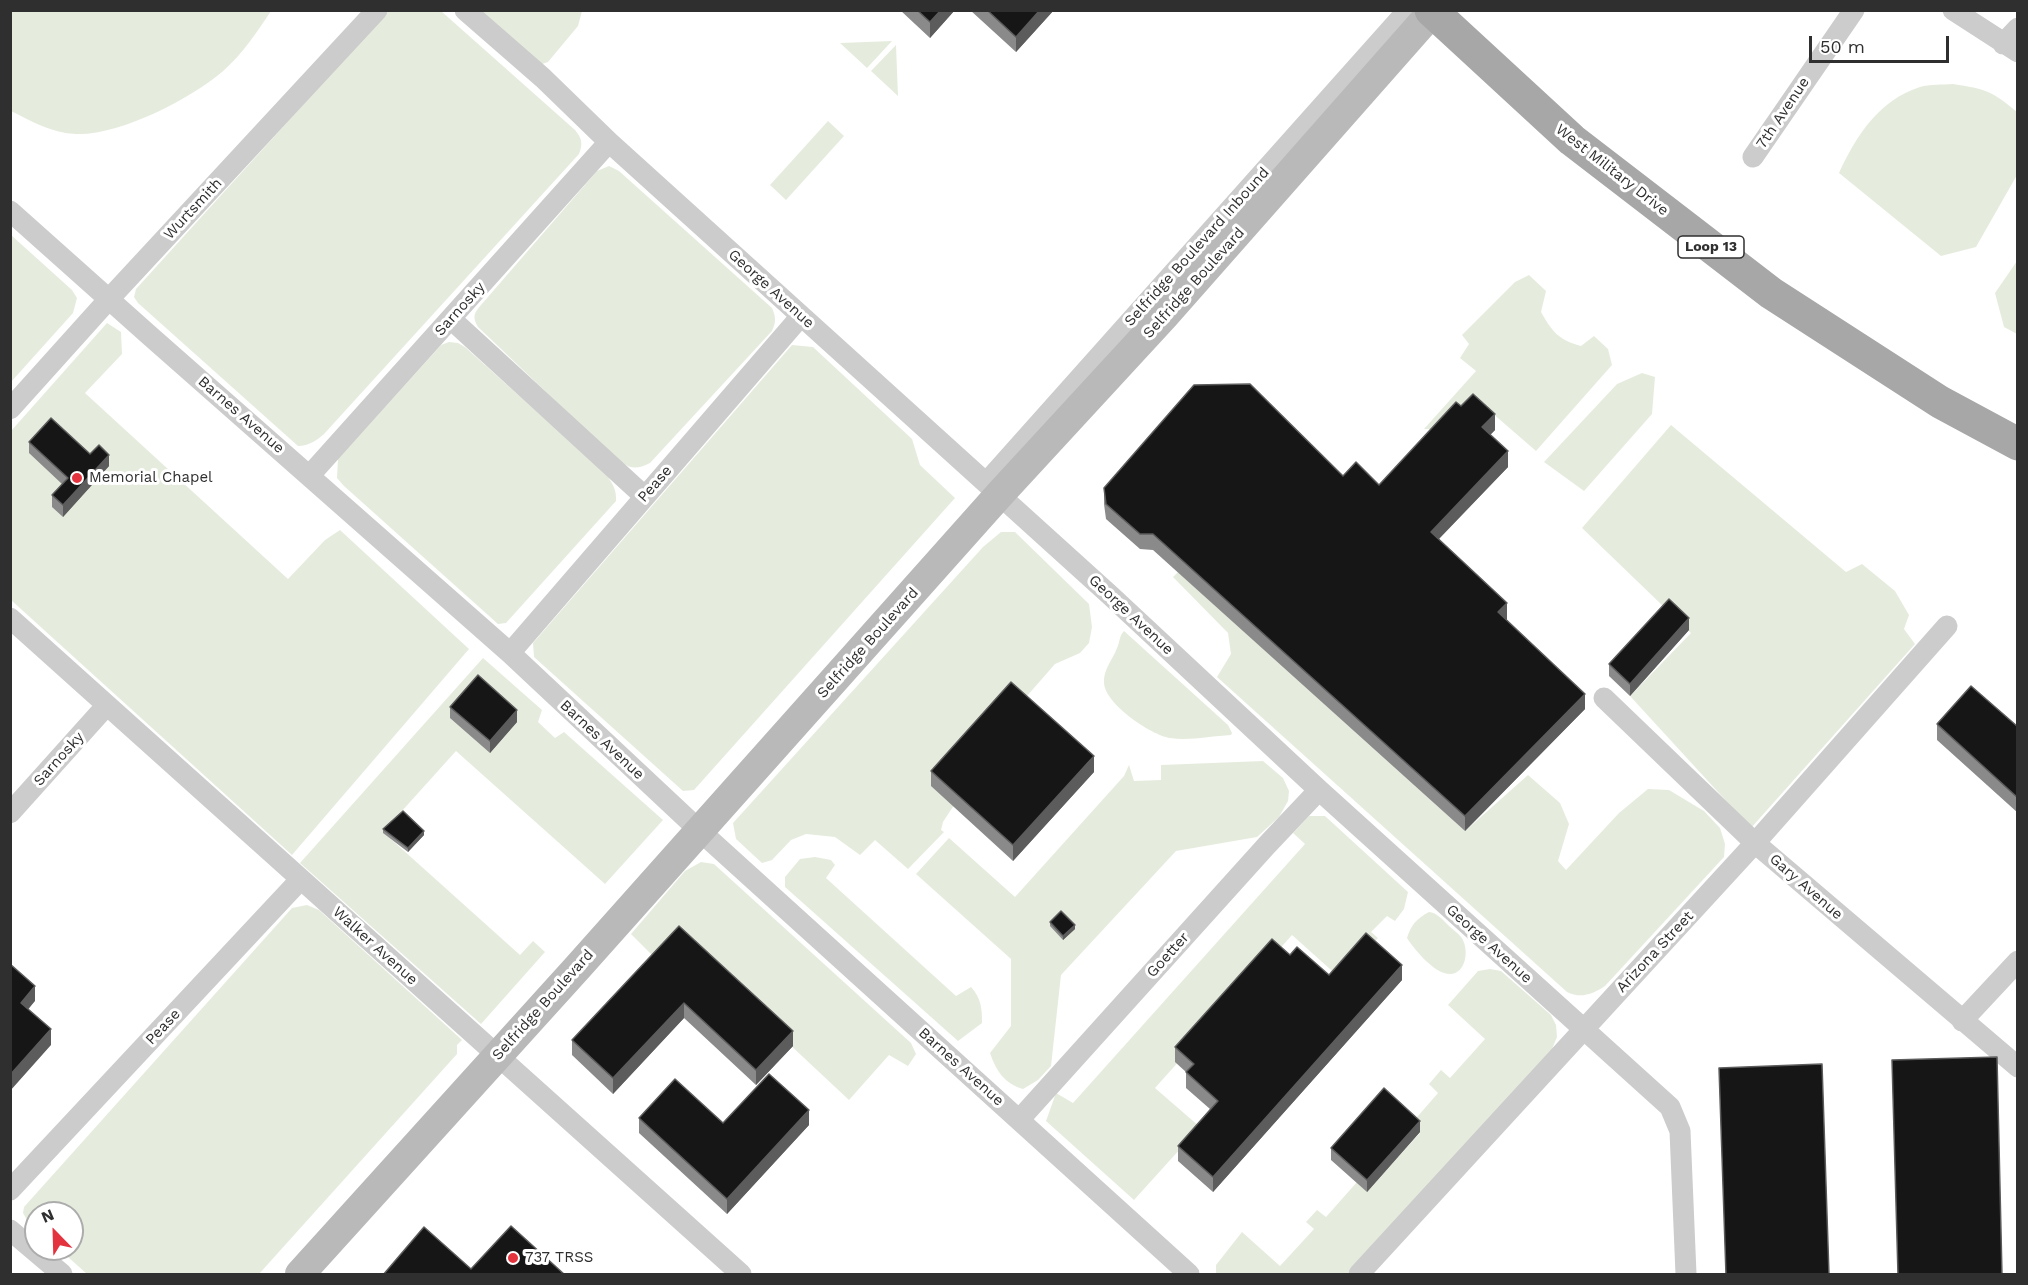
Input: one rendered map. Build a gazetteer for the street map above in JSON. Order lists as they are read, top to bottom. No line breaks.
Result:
{"streets":{"main road":["West Military Drive","Loop 13"],"street":["7th Avenue","Wurtsmith","Selfridge Boulevard","George Avenue","Sarnosky","Barnes Avenue","Pease","Gary Avenue","Walker Avenue","Arizona Street","Goetter"]},"crossings":[["West Military Drive","Selfridge Boulevard"],["Wurtsmith","Barnes Avenue"],["Selfridge Boulevard","George Avenue"],["Selfridge Boulevard","Barnes Avenue"],["Selfridge Boulevard","Walker Avenue"],["George Avenue","Sarnosky"],["George Avenue","Pease"],["George Avenue","Arizona Street"],["George Avenue","Goetter"],["Sarnosky","Barnes Avenue"],["Sarnosky","Walker Avenue"],["Barnes Avenue","Pease"],["Barnes Avenue","Goetter"],["Pease","Walker Avenue"],["Gary Avenue","Arizona Street"]],"places":["Memorial Chapel","737 TRSS"],"scale_bar":"50 m","north":"top left"}
